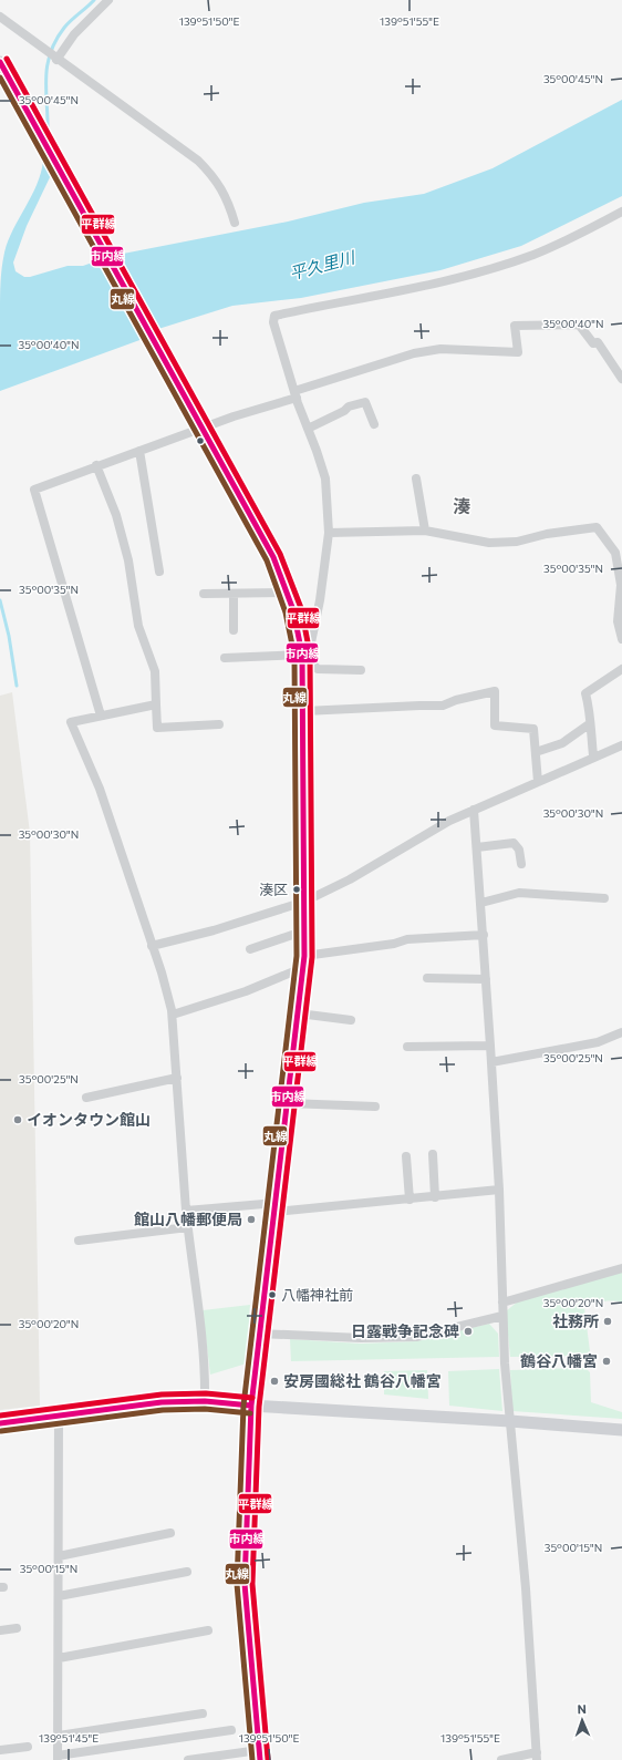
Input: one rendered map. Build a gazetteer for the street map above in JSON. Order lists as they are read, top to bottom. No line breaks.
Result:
{"districts":["湊"],"water":["平久里川"],"places":["湊区","イオンタウン館山","館山八幡郵便局","八幡神社前","社務所","日露戰争記念碑","鶴谷八幡宮","安房國総社 鶴谷八幡宮"],"lines":["transit line 平群線","transit line 市内線","transit line 丸線"],"north":"top","coordinates":["139°51'50\"E","139°51'55\"E","35°00'45\"N","35°00'40\"N","35°00'35\"N","35°00'30\"N","35°00'25\"N","35°00'20\"N","35°00'15\"N","139°51'45\"E"]}
